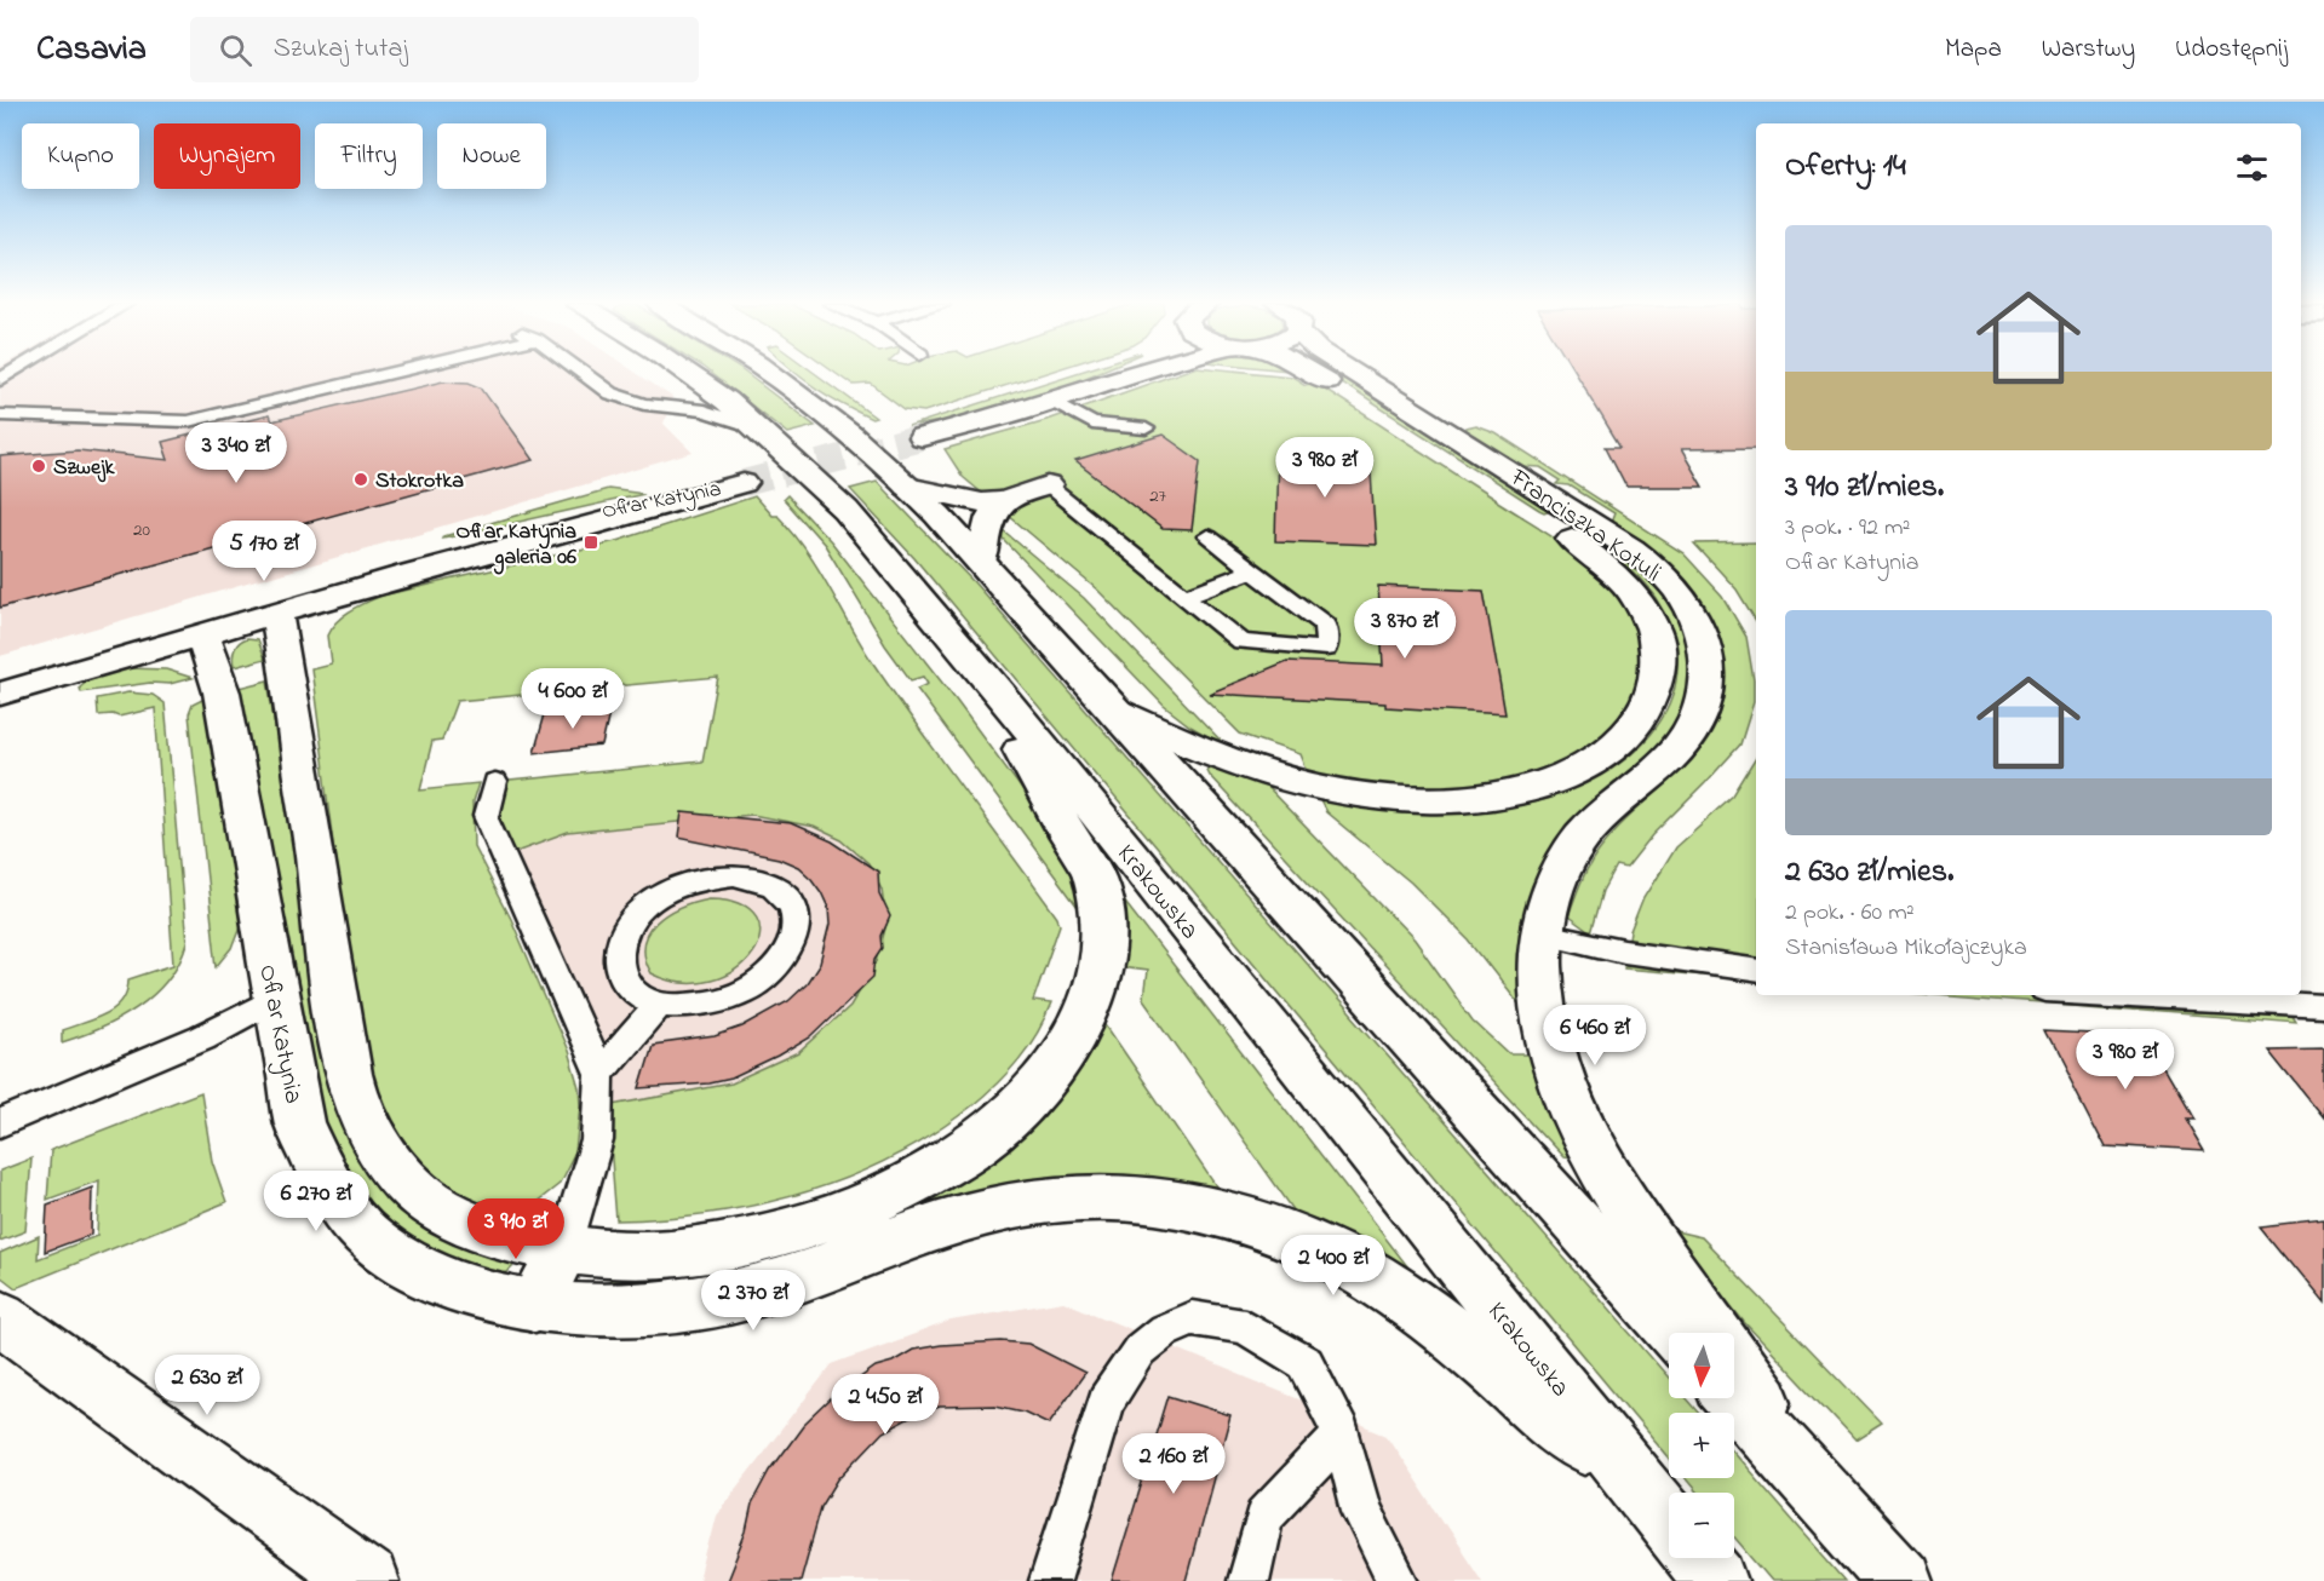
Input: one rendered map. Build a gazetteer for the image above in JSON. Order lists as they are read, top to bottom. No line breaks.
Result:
{"streets":{"street":["Ofiar Katynia","Franciszka Kotuli","Krakowska"]},"places":{"other":["Szwejk","Stokrotka"],"transit":["Ofiar Katynia galeria 06"]},"house_numbers":["27","20"],"north":"bottom","page":{"header":"Casavia","search":"Szukaj tutaj","nav":["Mapa","Warstwy","Udostępnij"],"chip":["Kupno","Wynajem","Filtry","Nowe"],"heading":"Oferty: 14","list":[{"name":"3 910 zł/mies.","note":"3 pok. · 92 m² · Ofiar Katynia"},{"name":"2 630 zł/mies.","note":"2 pok. · 60 m² · Stanisława Mikołajczyka"}],"price":["3 340 zł","3 980 zł","5 170 zł","3 870 zł","4 600 zł","6 460 zł","3 980 zł","6 270 zł","3 910 zł","2 400 zł","2 370 zł","2 630 zł","2 450 zł","2 160 zł"],"map_buttons":["+","−"]}}
